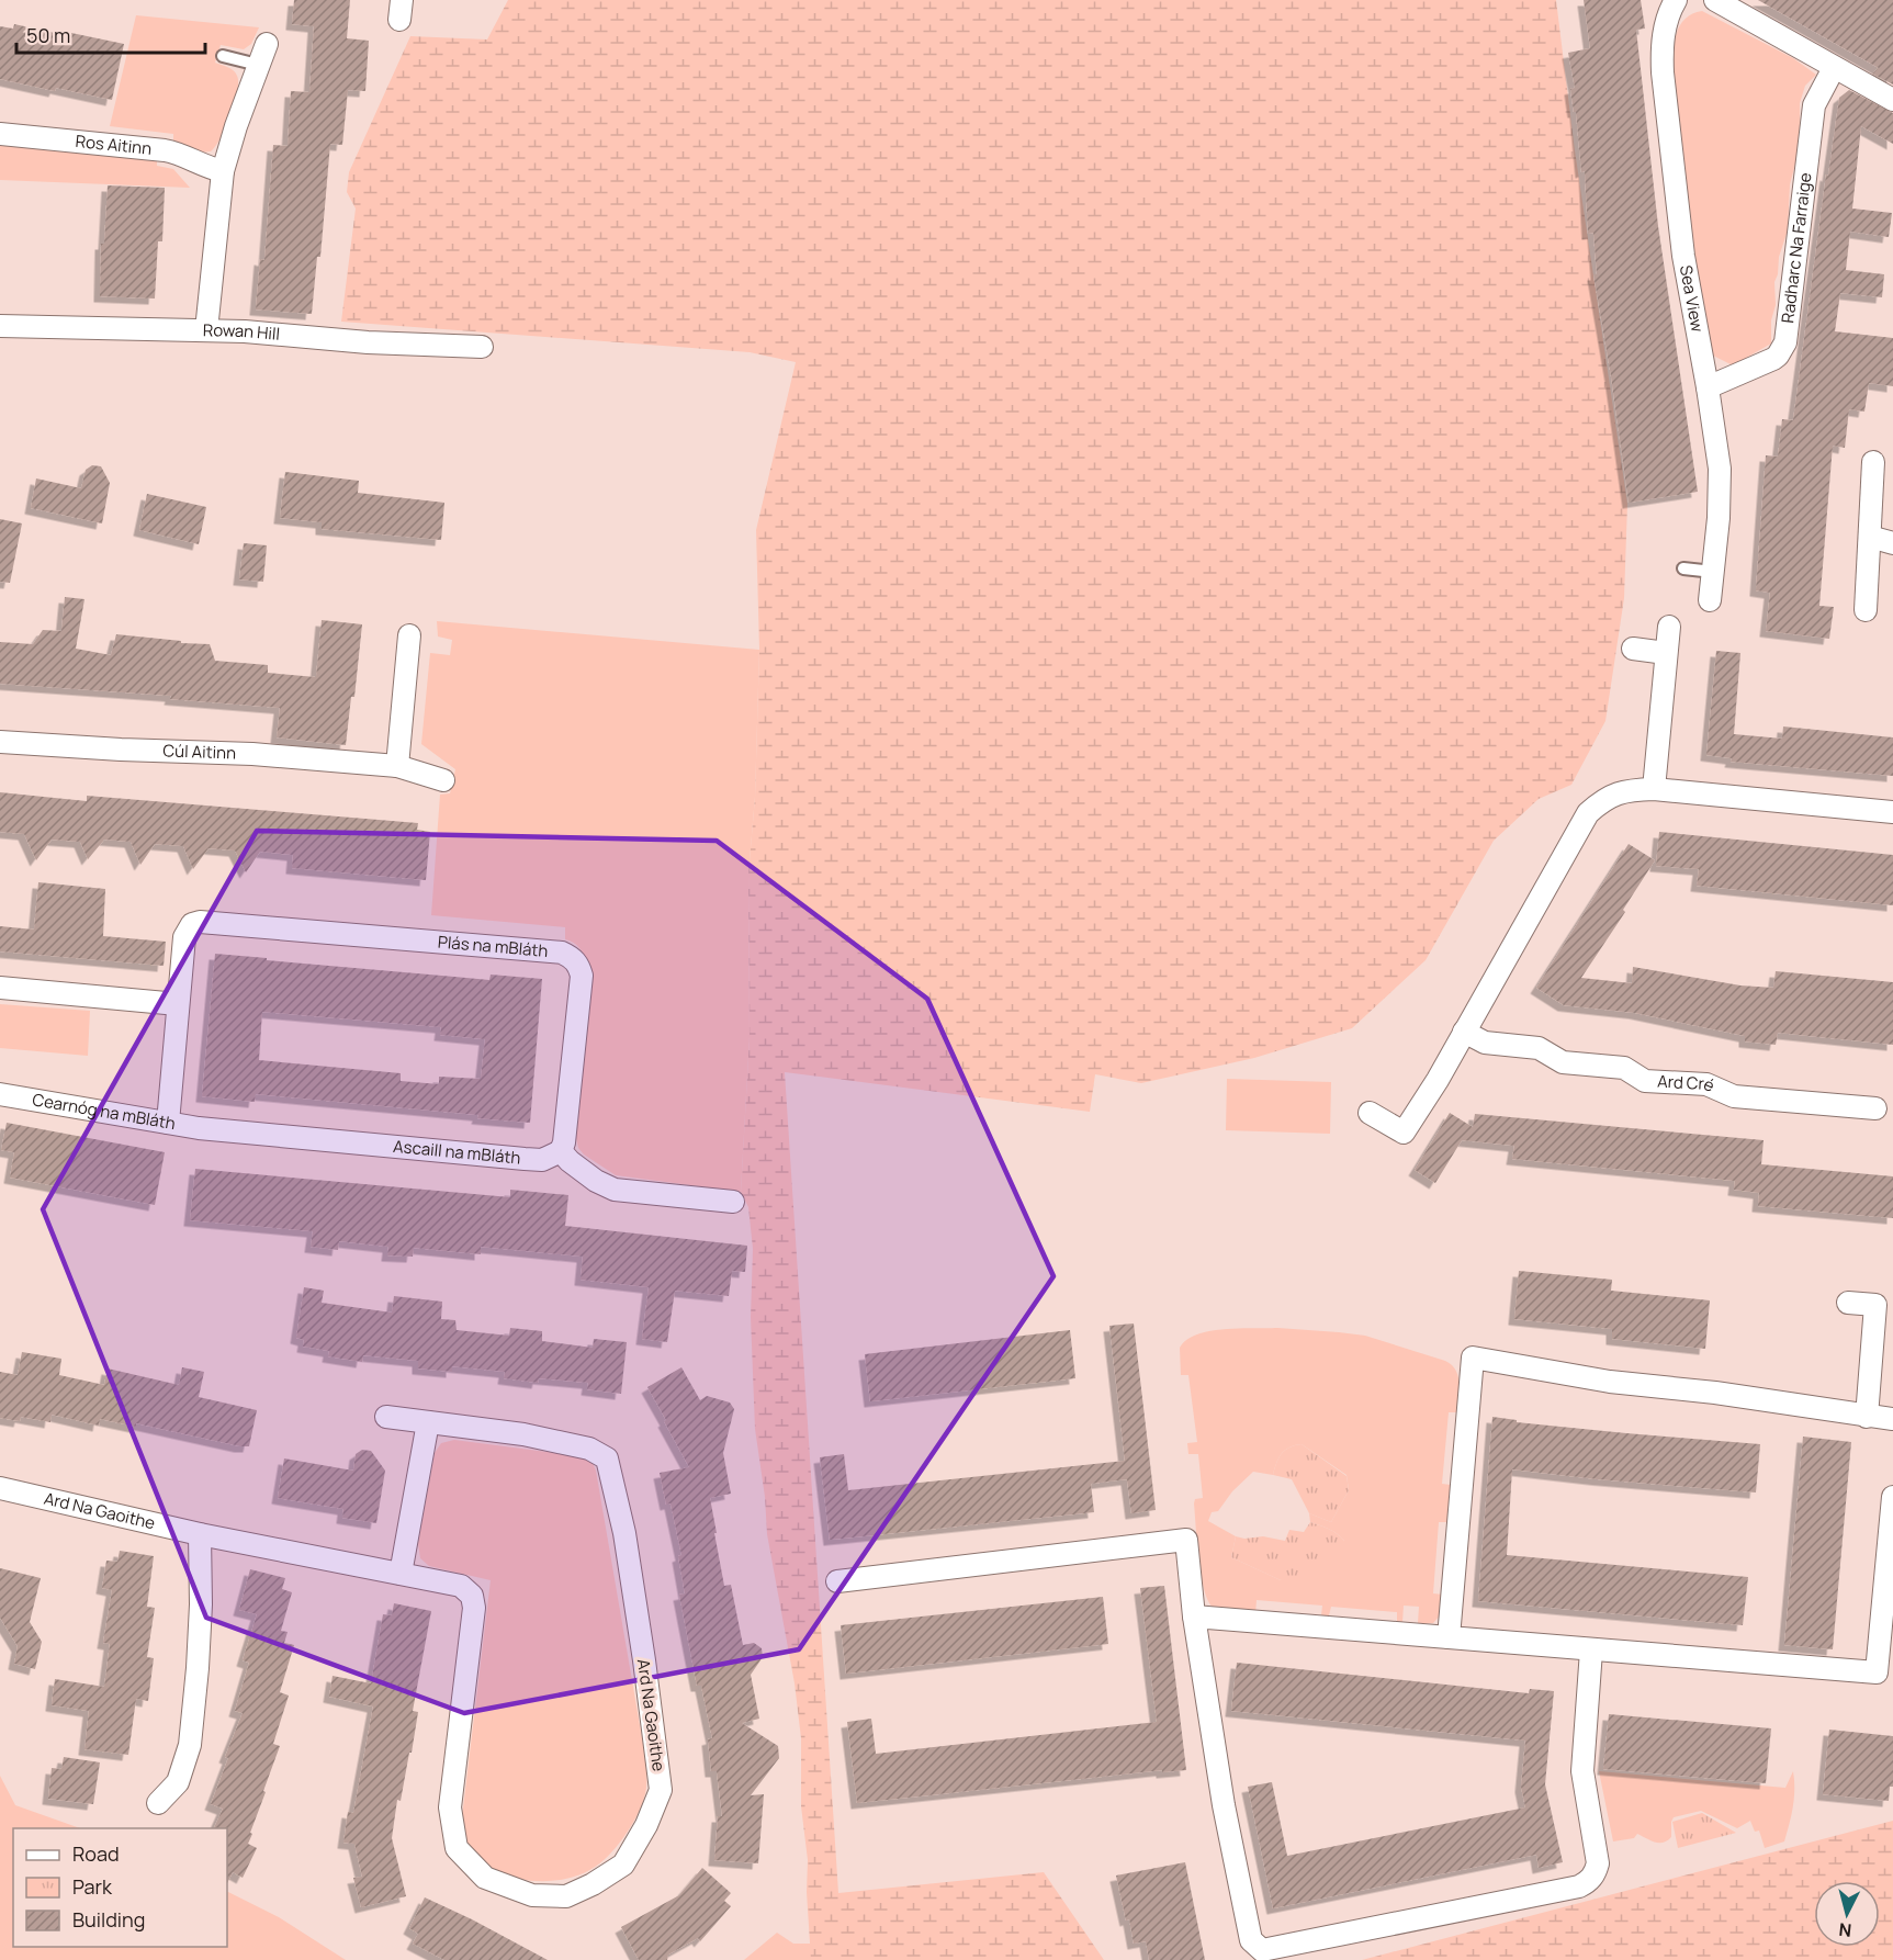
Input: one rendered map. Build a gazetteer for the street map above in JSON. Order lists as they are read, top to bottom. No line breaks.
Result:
{"streets":{"street":["Ros Aitinn","Radharc Na Farraige","Sea View","Rowan Hill","Cúl Aitinn","Plás na mBláth","Ard Cré","Cearnóg na mBláth","Ascaill na mBláth","Ard Na Gaoithe"]},"crossings":[["Radharc Na Farraige","Sea View"],["Plás na mBláth","Cearnóg na mBláth"],["Plás na mBláth","Ascaill na mBláth"],["Cearnóg na mBláth","Ascaill na mBláth"]],"legend":["Road","Park","Building"],"scale_bar":"50 m","north":"bottom"}
